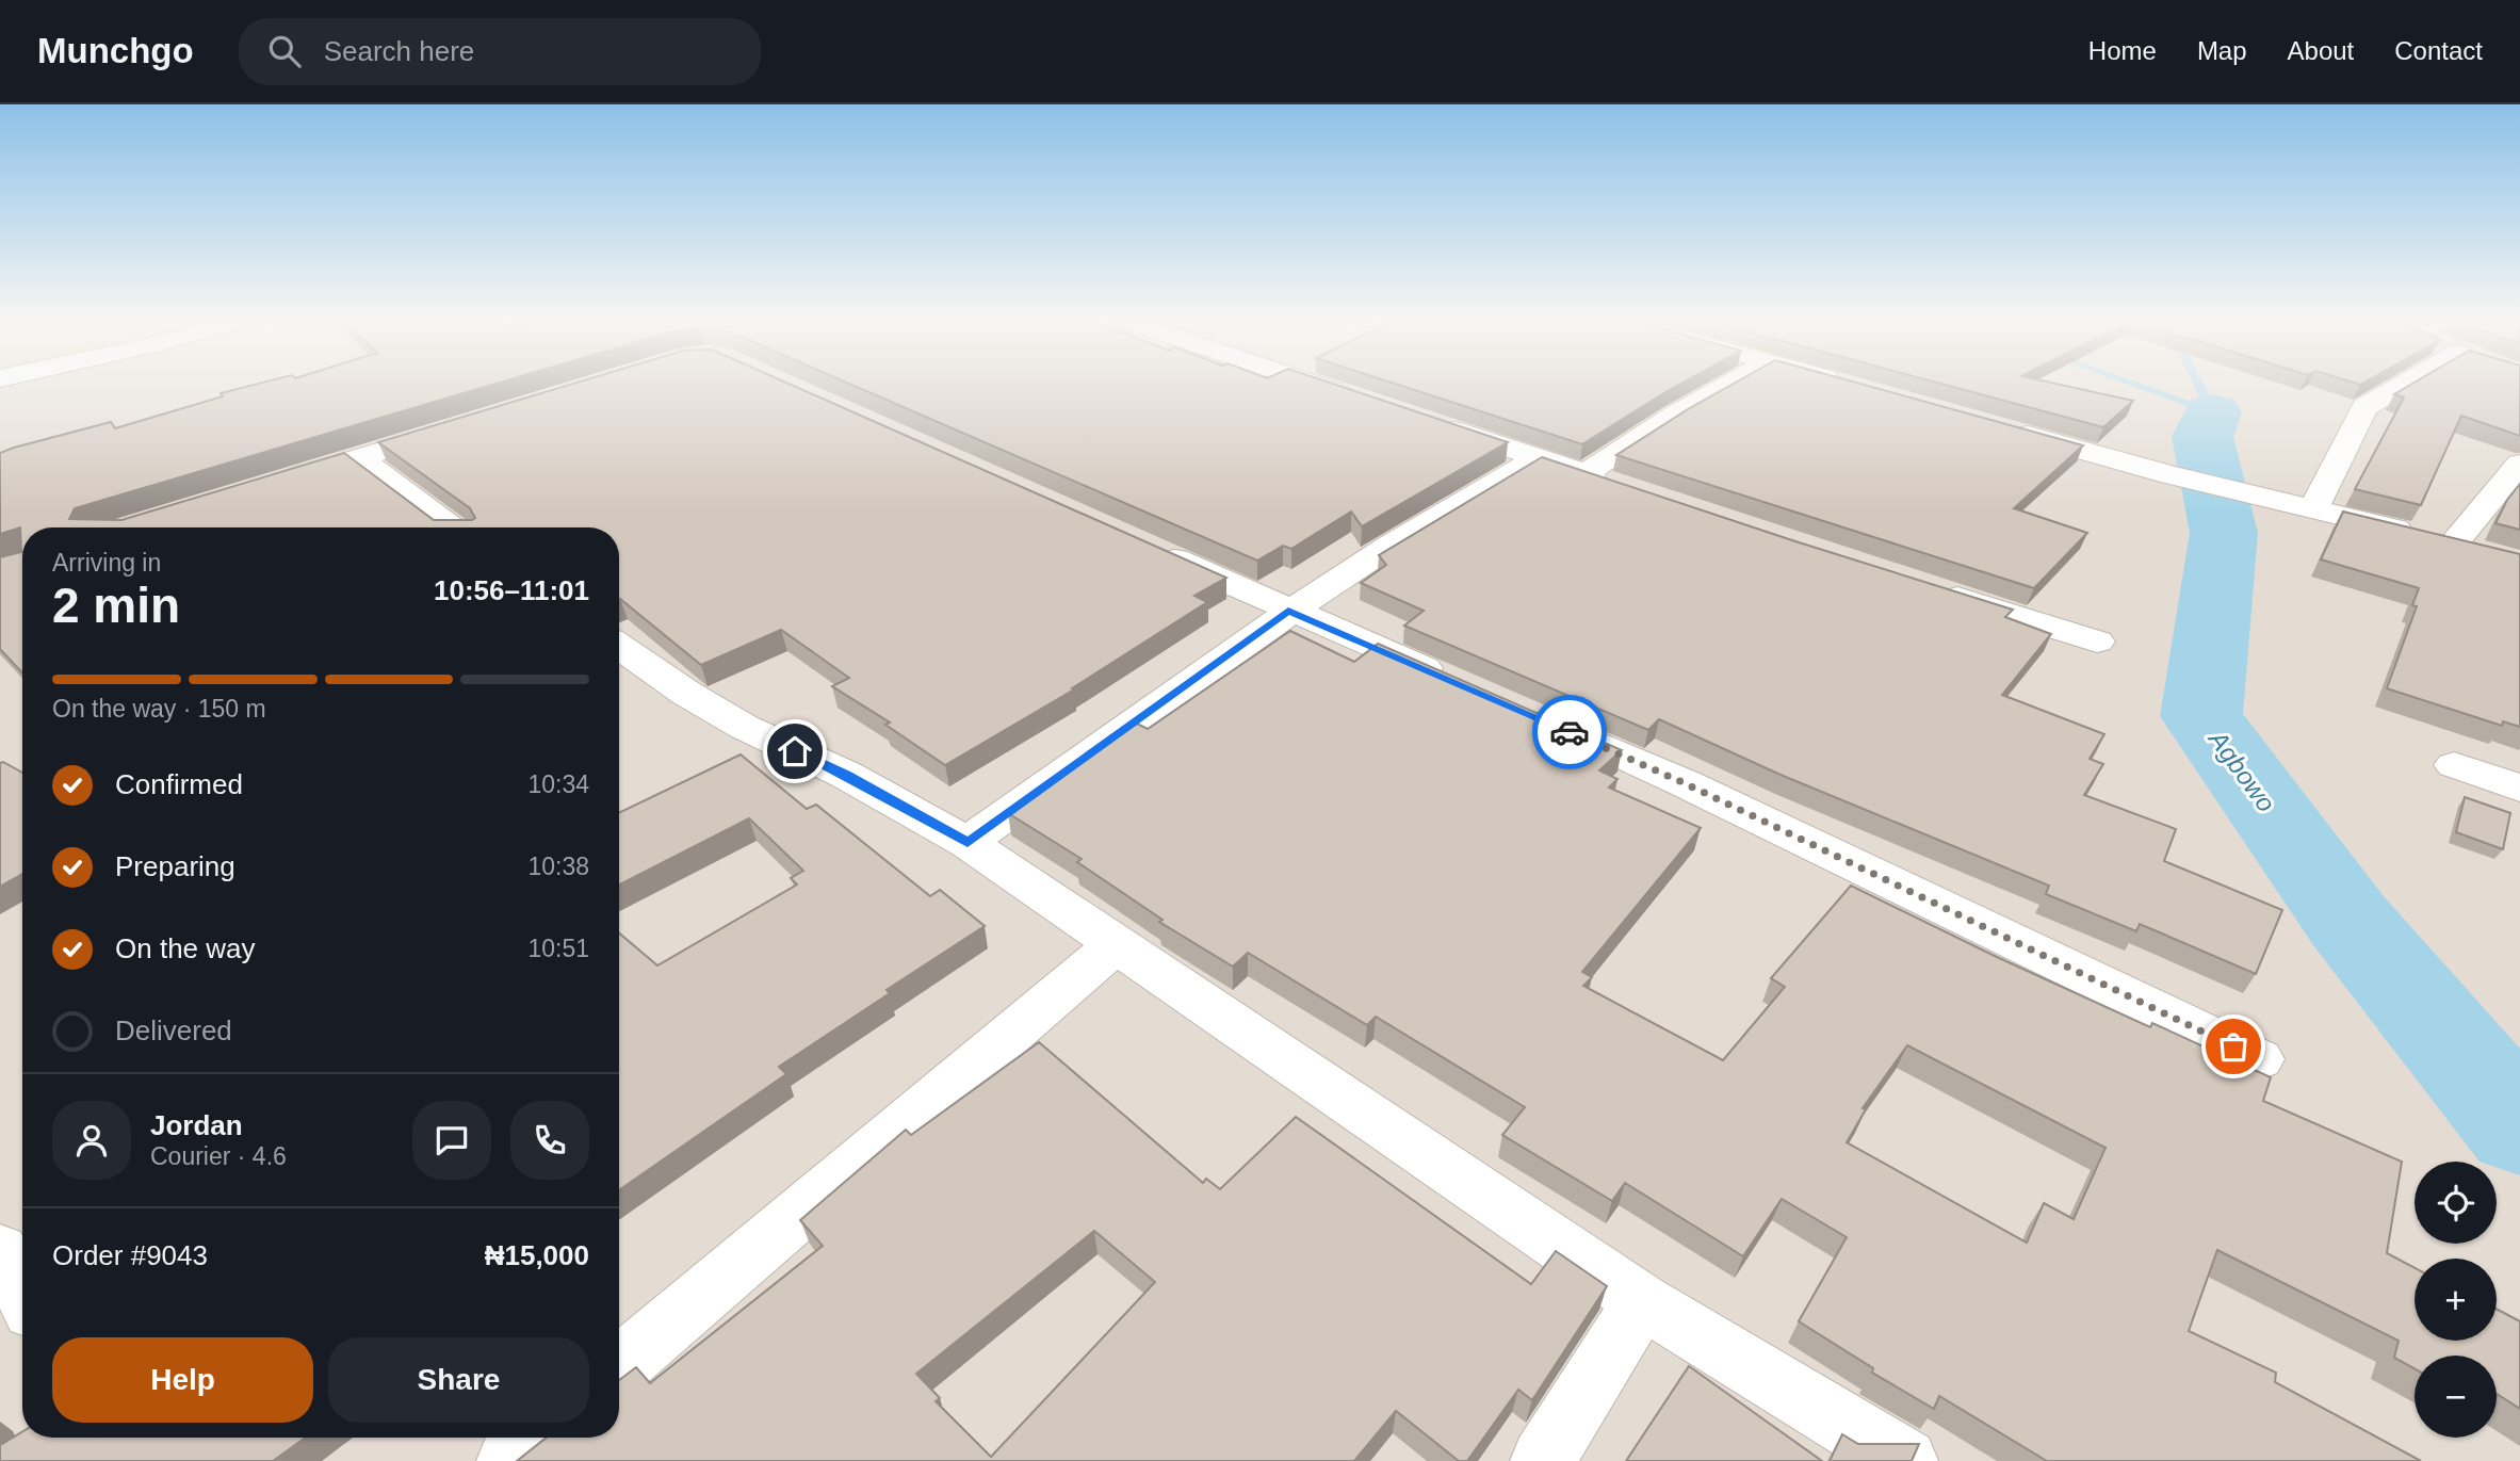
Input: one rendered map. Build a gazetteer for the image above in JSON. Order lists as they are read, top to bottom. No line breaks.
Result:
{"water":["Agbowo"],"page":{"header":"Munchgo","search":"Search here","nav":["Home","Map","About","Contact"],"heading":["2 min","Arriving in","10:56–11:01"],"panel":["Jordan","Courier · 4.6","Order #9043","₦15,000"],"bar":"On the way · 150 m","list":[["Confirmed","10:34"],["Preparing","10:38"],["On the way","10:51"],"Delivered"],"map_buttons":["+","−"],"buttons":["Help","Share"]}}
